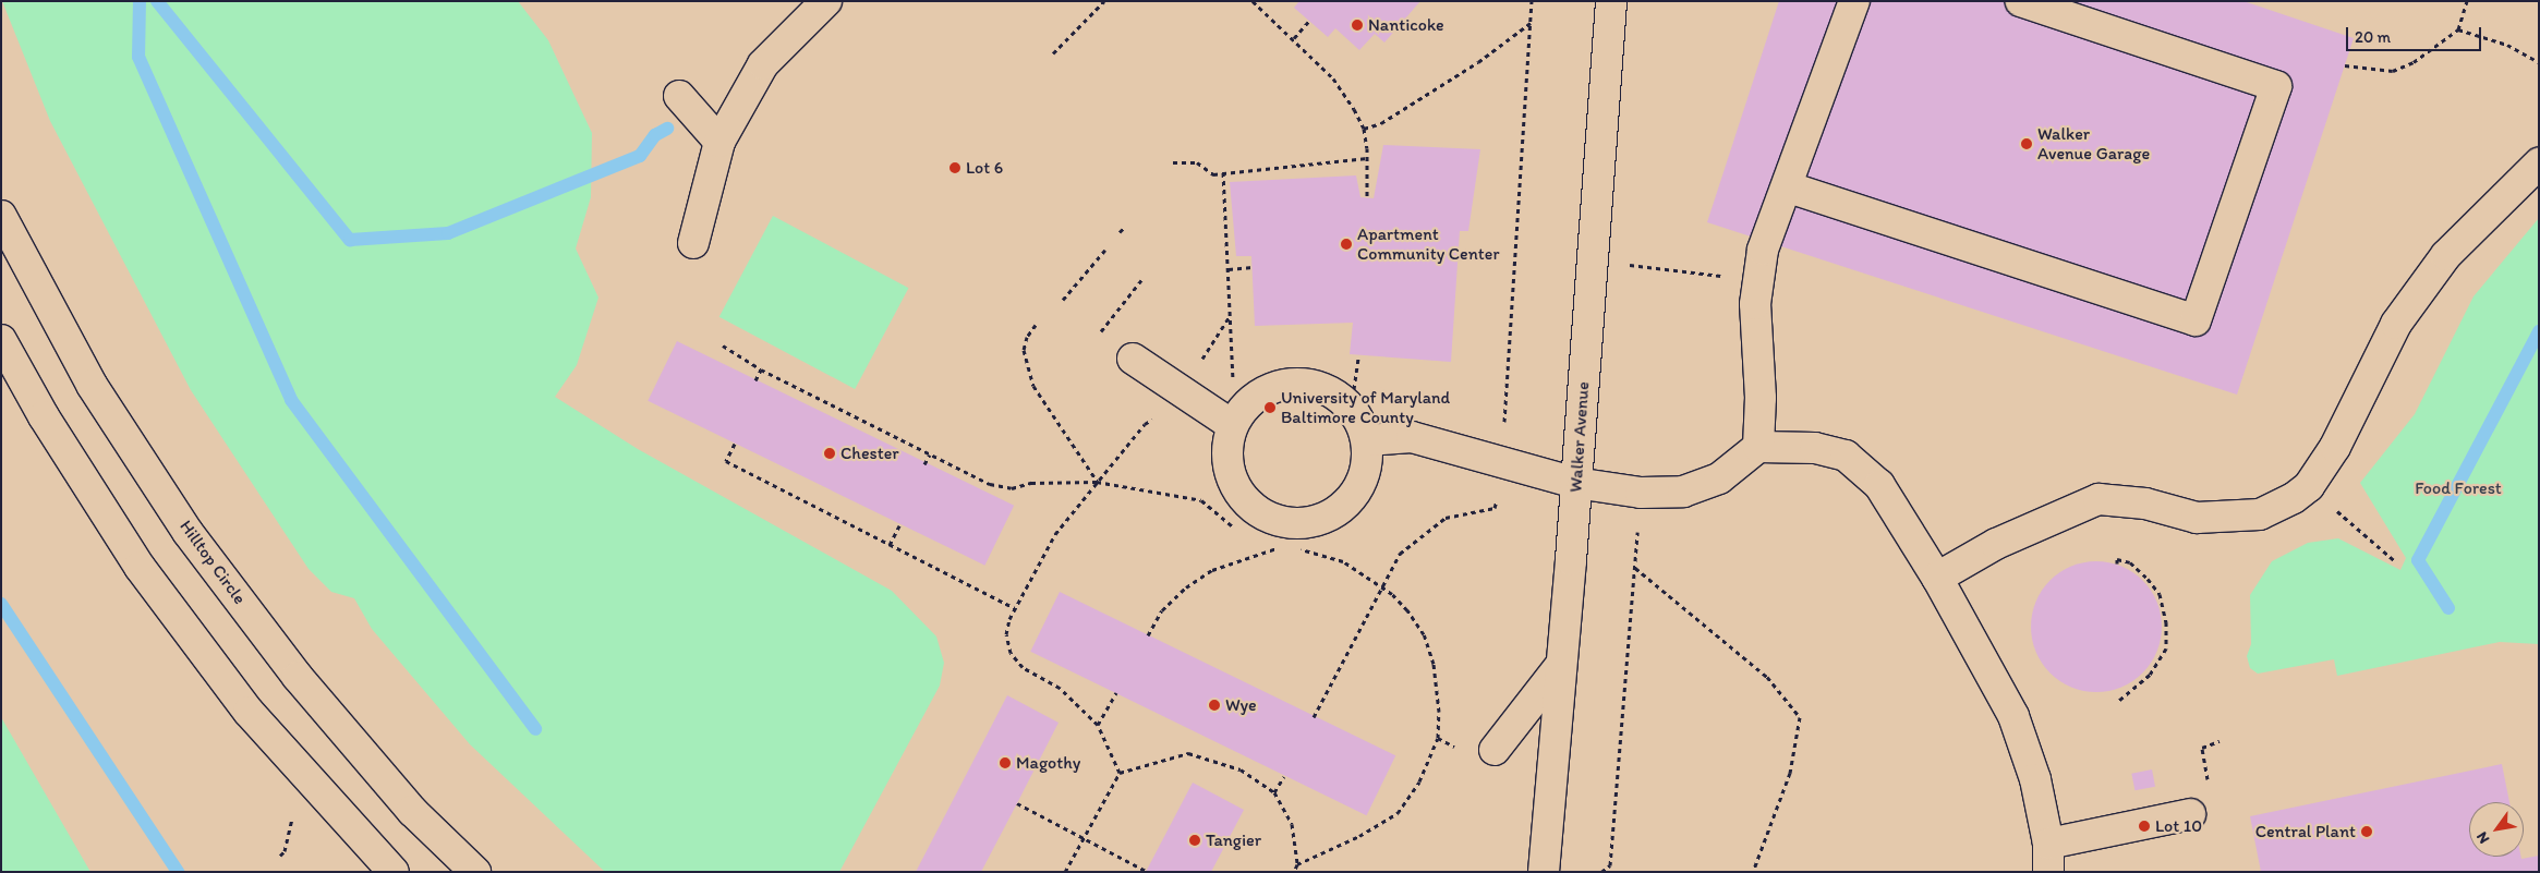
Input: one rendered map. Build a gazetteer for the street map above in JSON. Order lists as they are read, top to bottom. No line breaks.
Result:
{"streets":{"street":["Walker Avenue","Hilltop Circle"]},"parks":["Food Forest"],"places":["Nanticoke","Walker Avenue Garage","Lot 6","Apartment Community Center","University of Maryland Baltimore County","Chester","Wye","Magothy","Lot 10","Central Plant","Tangier"],"scale_bar":"20 m","north":"bottom left"}
